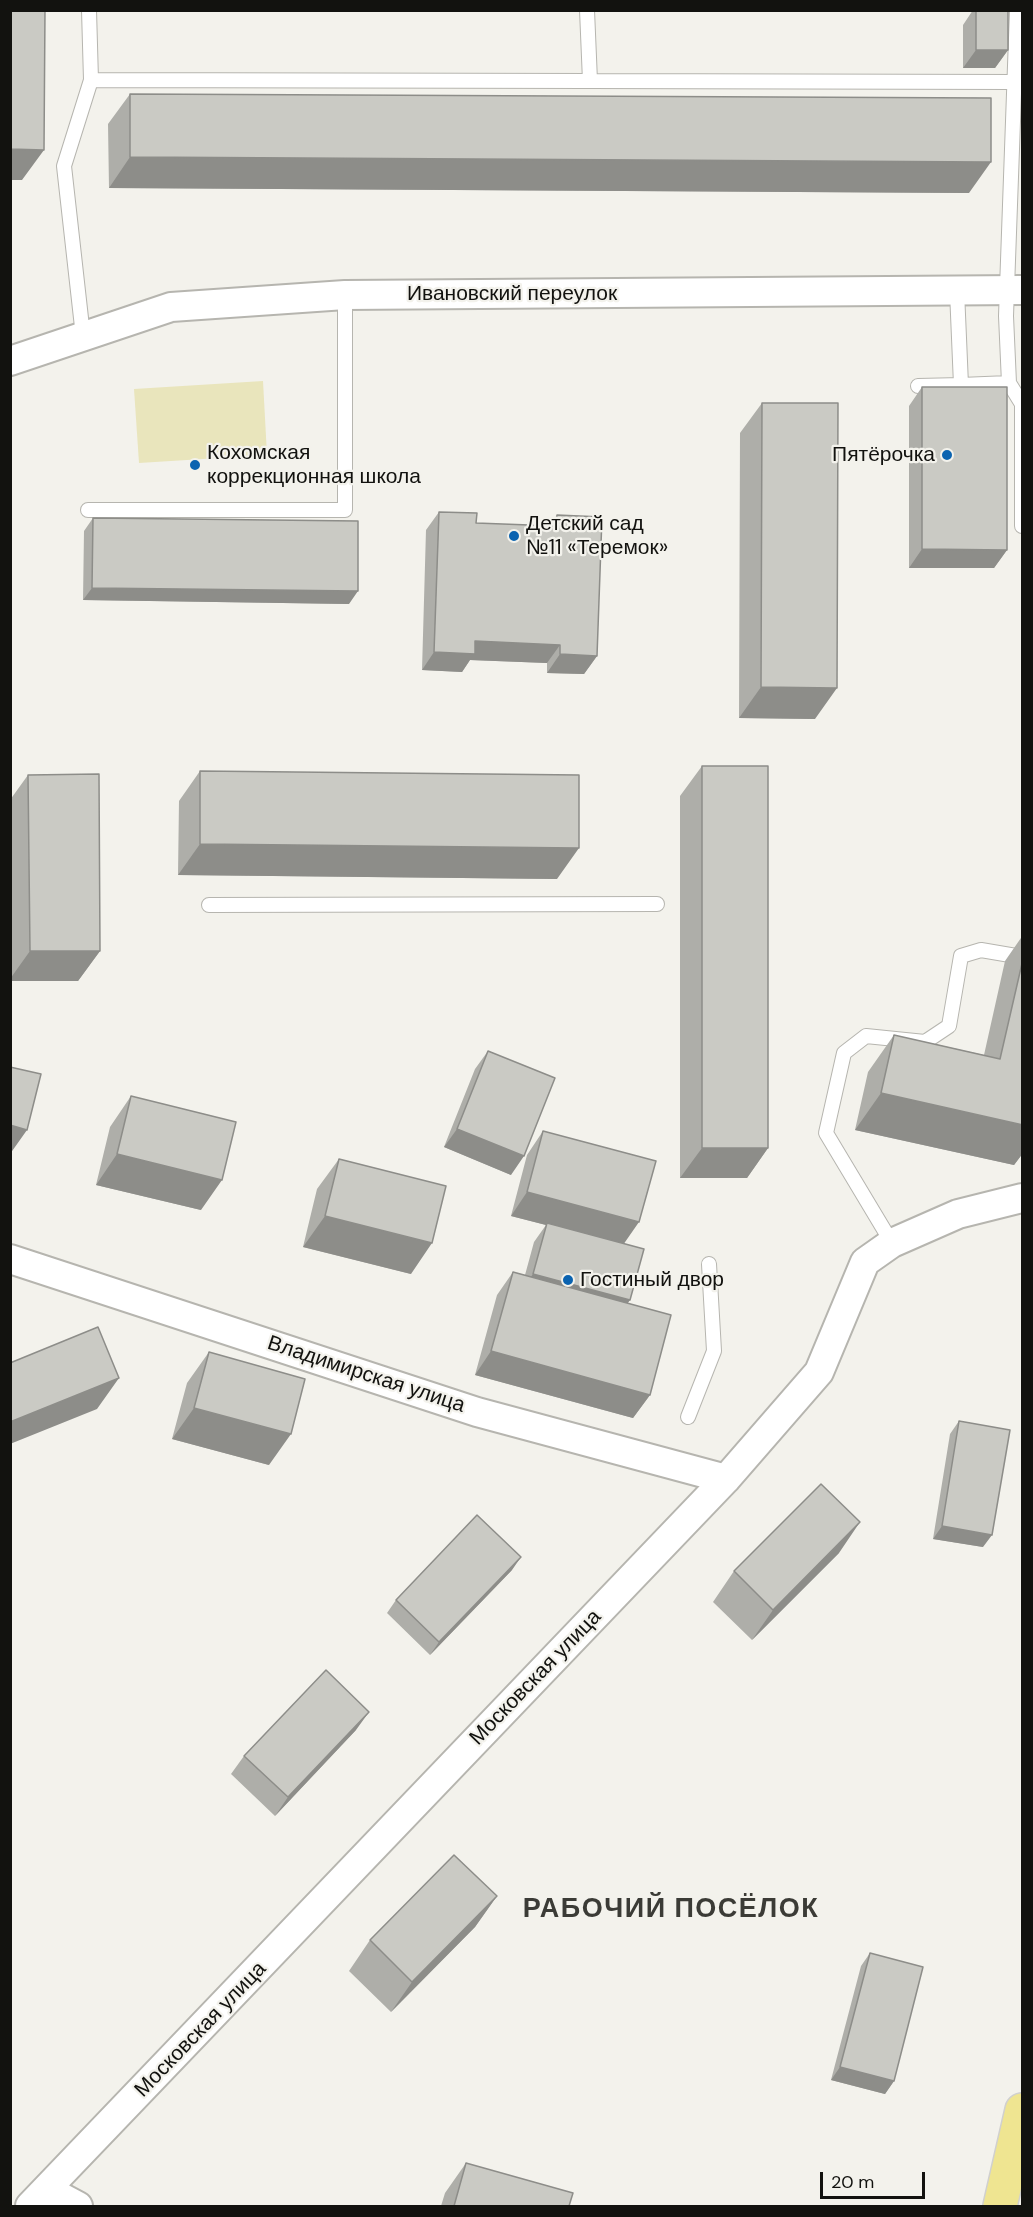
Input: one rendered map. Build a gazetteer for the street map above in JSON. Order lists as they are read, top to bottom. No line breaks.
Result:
{"streets":{"street":["Ивановский переулок","Владимирская улица","Московская улица"]},"crossings":[["Владимирская улица","Московская улица"]],"districts":["РАБОЧИЙ ПОСЁЛОК"],"places":["Пятёрочка","Кохомская коррекционная школа","Детский сад №11 «Теремок»","Гостиный двор"],"scale_bar":"20 m"}
